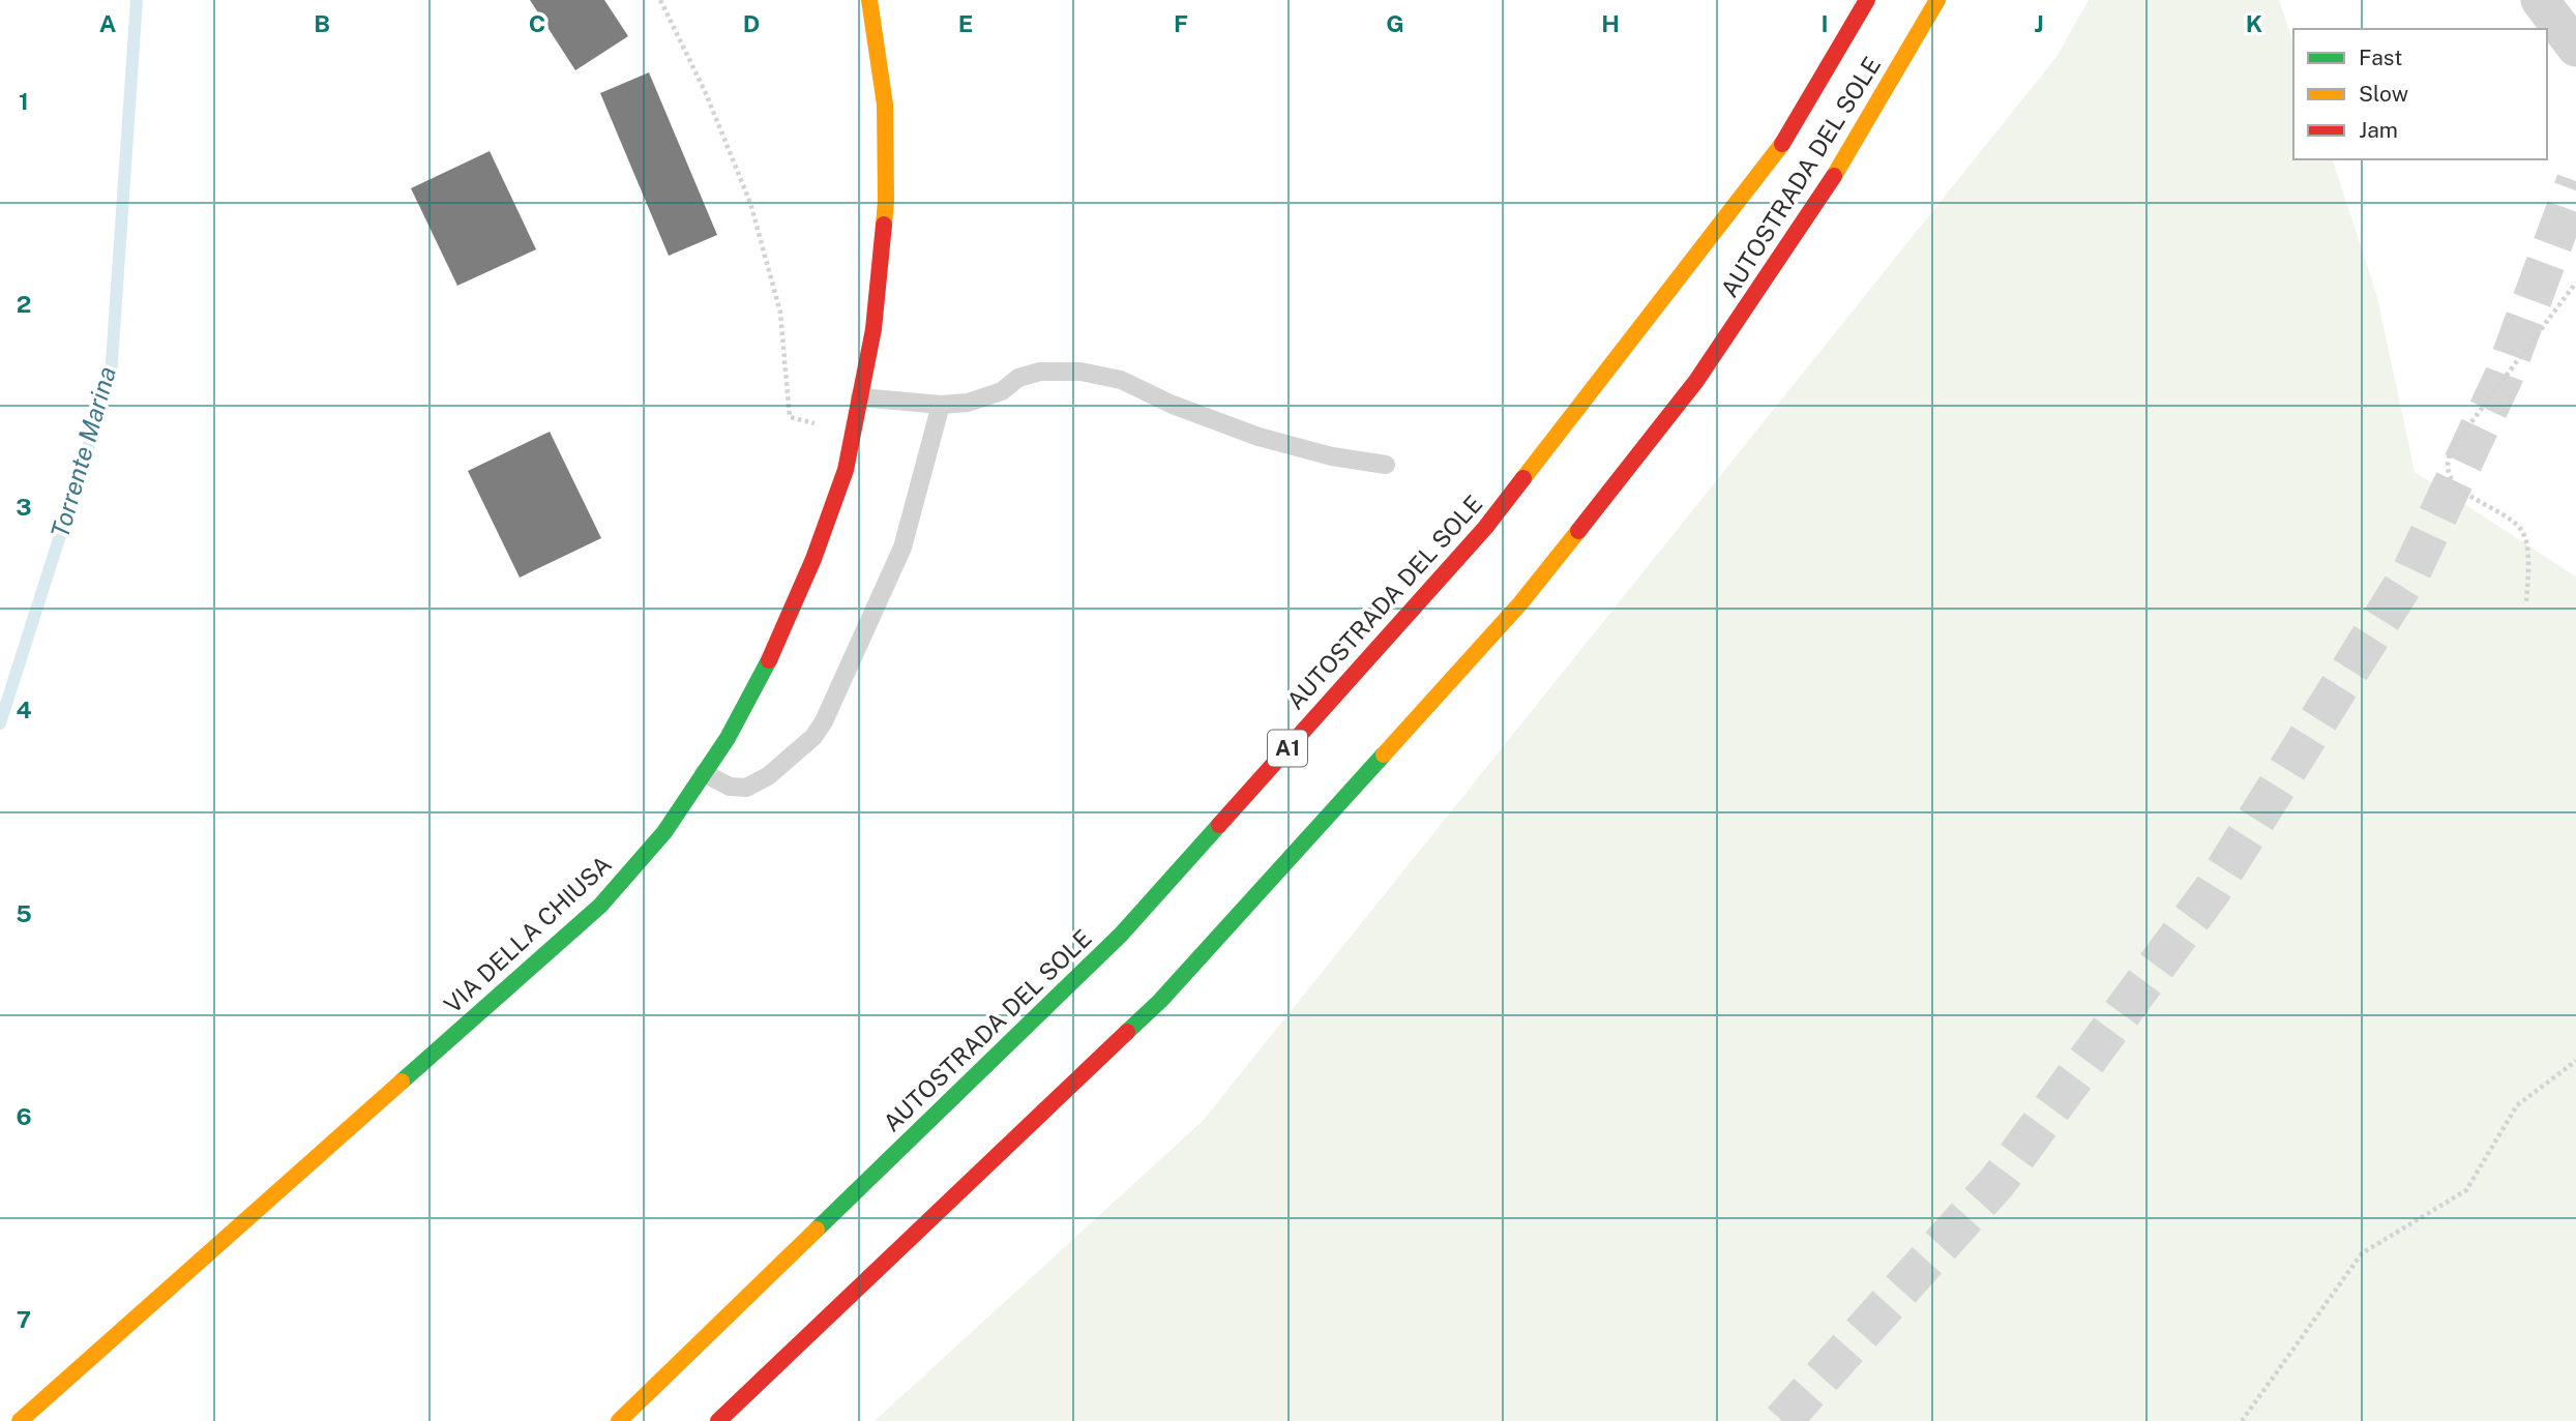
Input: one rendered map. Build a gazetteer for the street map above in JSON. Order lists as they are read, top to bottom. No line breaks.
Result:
{"streets":{"main road":["AUTOSTRADA DEL SOLE","A1","VIA DELLA CHIUSA"]},"water":["Torrente Marina"],"legend":["Fast","Slow","Jam"],"grid":{"columns":["A","B","C","D","E","F","G","H","I","J","K"],"rows":["1","2","3","4","5","6","7"]}}
